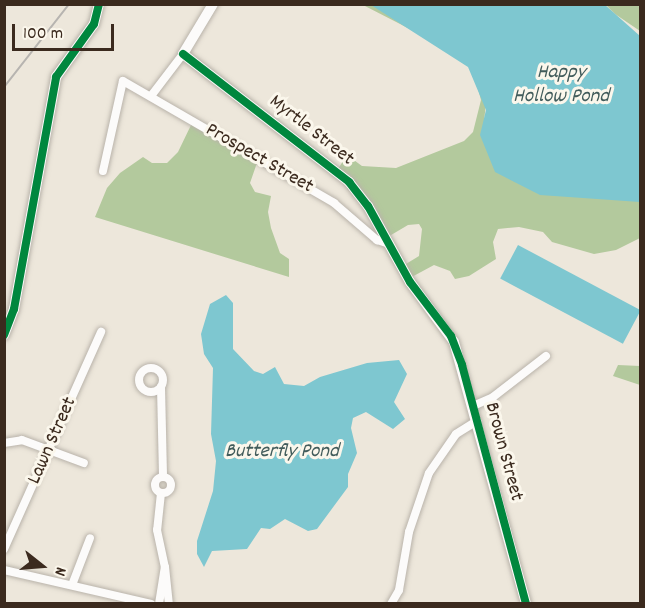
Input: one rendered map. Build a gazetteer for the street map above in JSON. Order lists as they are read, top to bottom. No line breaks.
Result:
{"streets":{"street":["Myrtle Street","Prospect Street","Lawn Street","Brown Street"]},"crossings":[["Myrtle Street","Prospect Street"],["Myrtle Street","Brown Street"]],"water":["Happy Hollow Pond","Butterfly Pond"],"scale_bar":"100 m","north":"right"}
